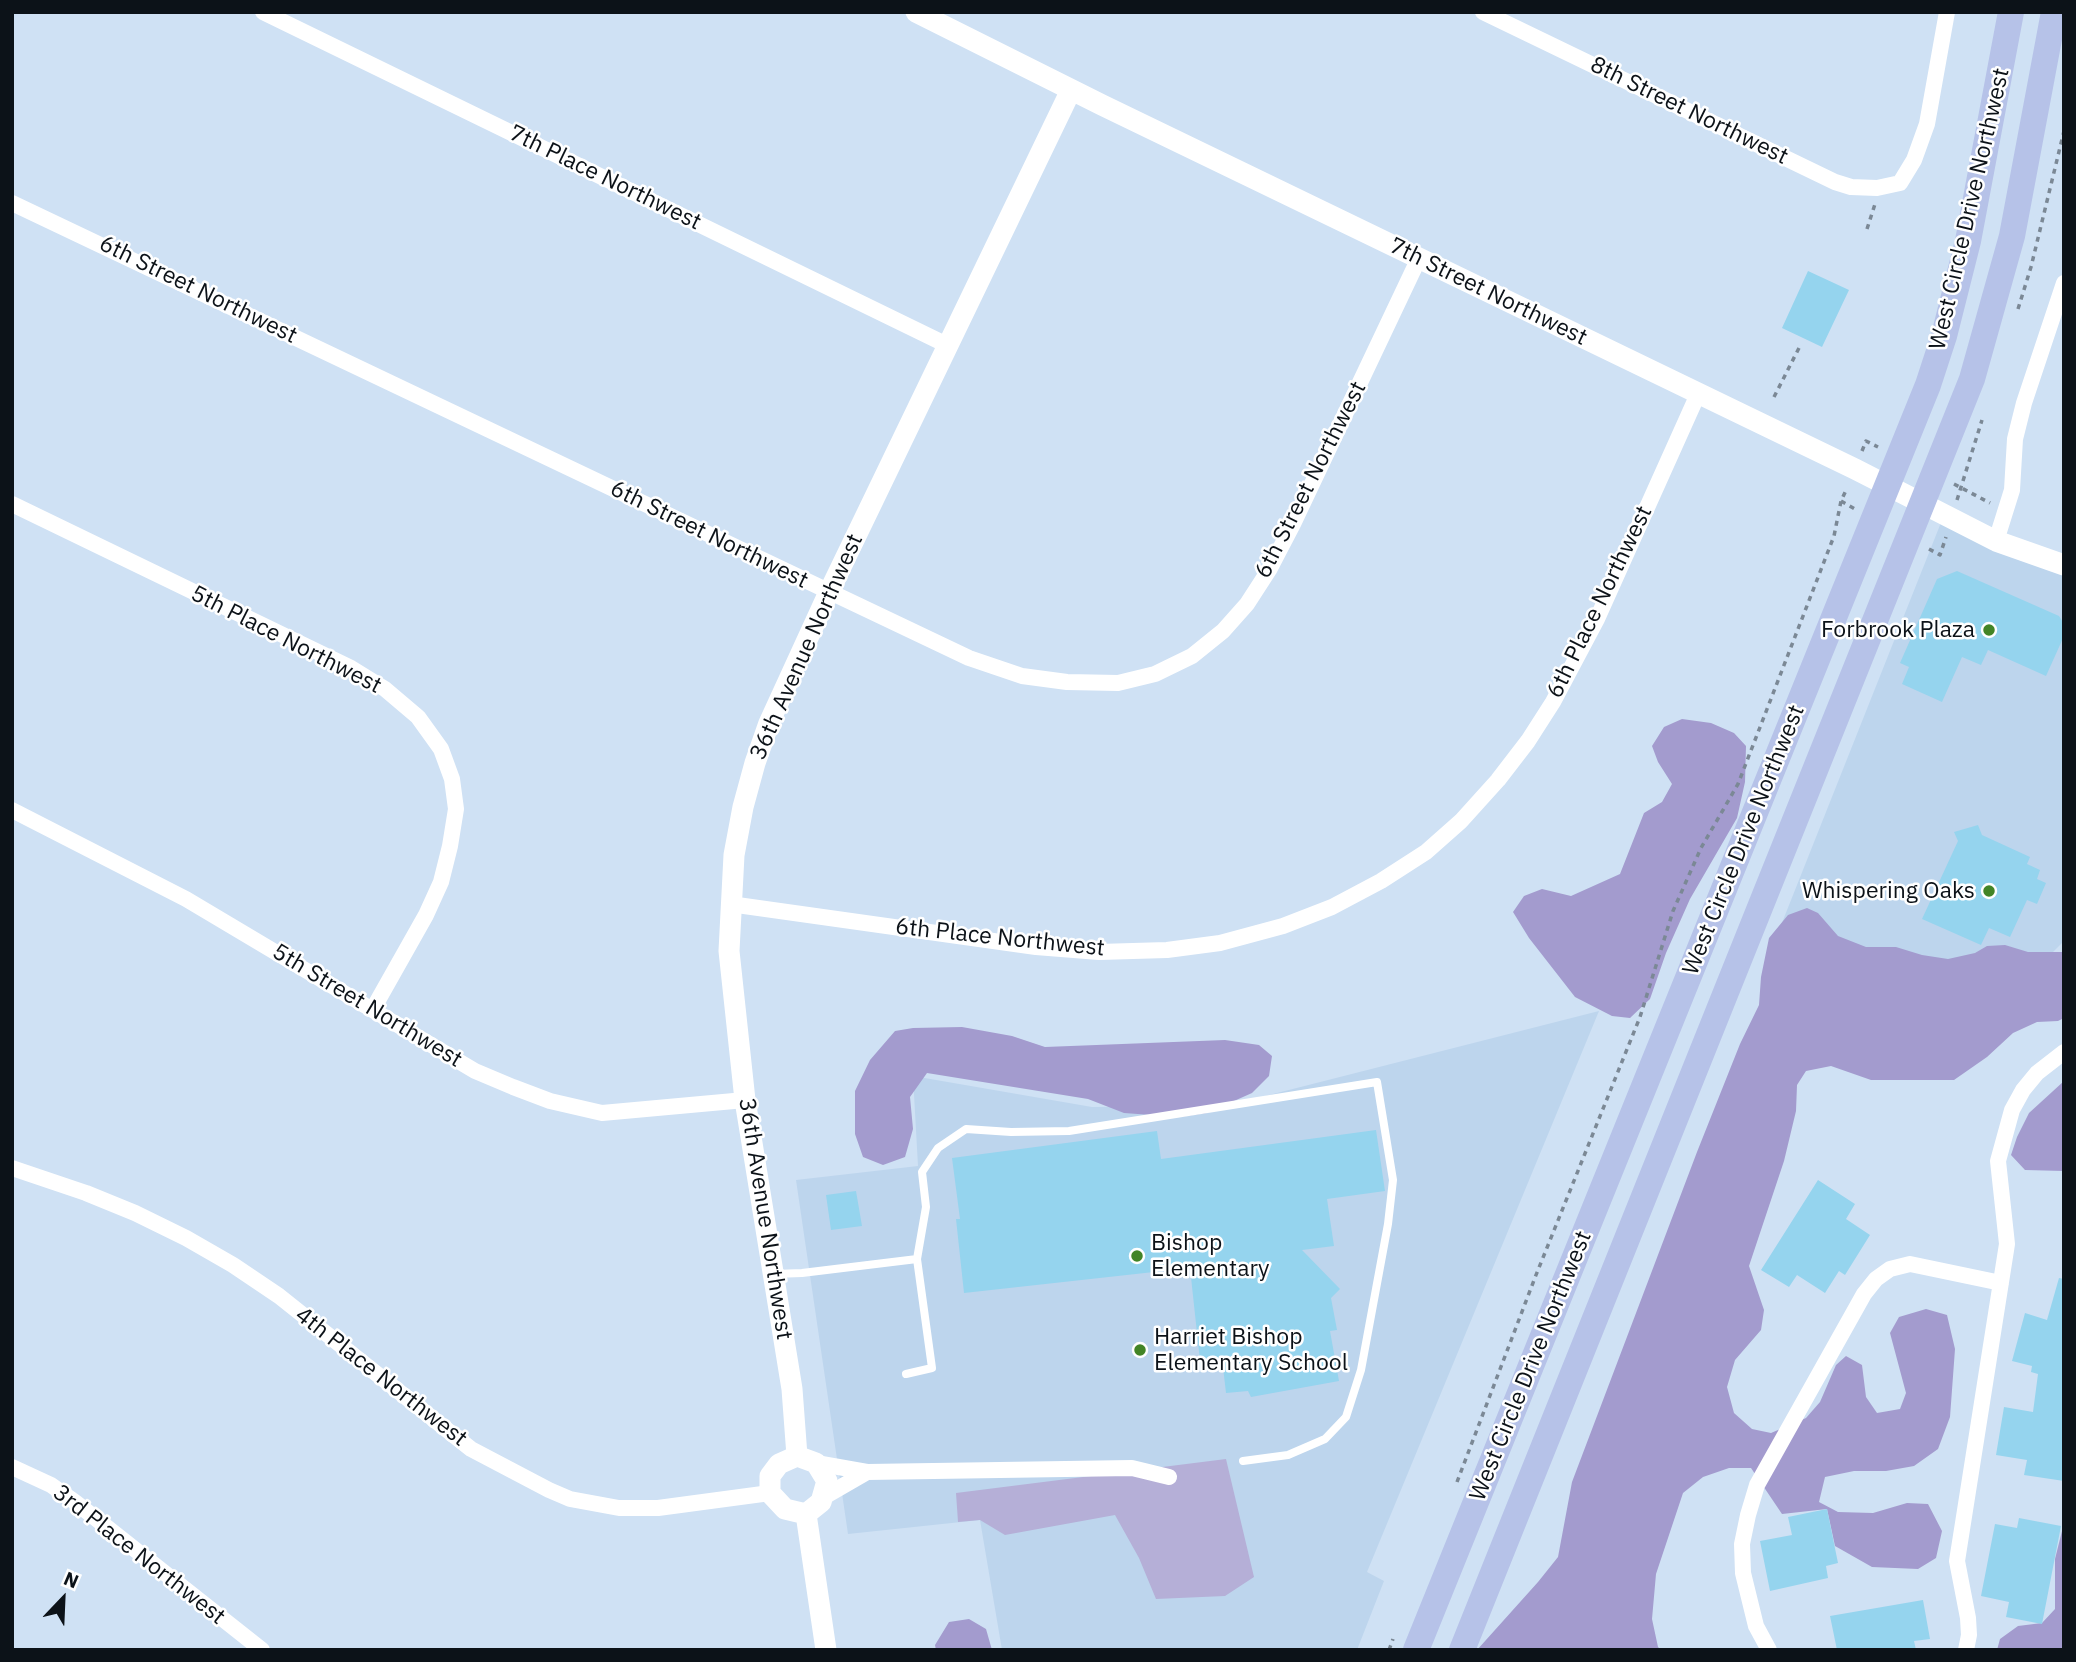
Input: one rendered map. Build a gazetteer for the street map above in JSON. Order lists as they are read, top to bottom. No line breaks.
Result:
{"streets":{"main road":["West Circle Drive Northwest"],"street":["8th Street Northwest","7th Place Northwest","6th Street Northwest","7th Street Northwest","6th Place Northwest","5th Place Northwest","36th Avenue Northwest","5th Street Northwest","4th Place Northwest","3rd Place Northwest"]},"crossings":[["7th Place Northwest","36th Avenue Northwest"],["West Circle Drive Northwest","7th Street Northwest"],["6th Street Northwest","7th Street Northwest"],["6th Street Northwest","36th Avenue Northwest"],["7th Street Northwest","6th Place Northwest"],["7th Street Northwest","36th Avenue Northwest"],["6th Place Northwest","36th Avenue Northwest"],["5th Place Northwest","5th Street Northwest"],["36th Avenue Northwest","5th Street Northwest"],["36th Avenue Northwest","4th Place Northwest"]],"places":["Forbrook Plaza","Whispering Oaks","Bishop Elementary","Harriet Bishop Elementary School"],"north":"top right"}
